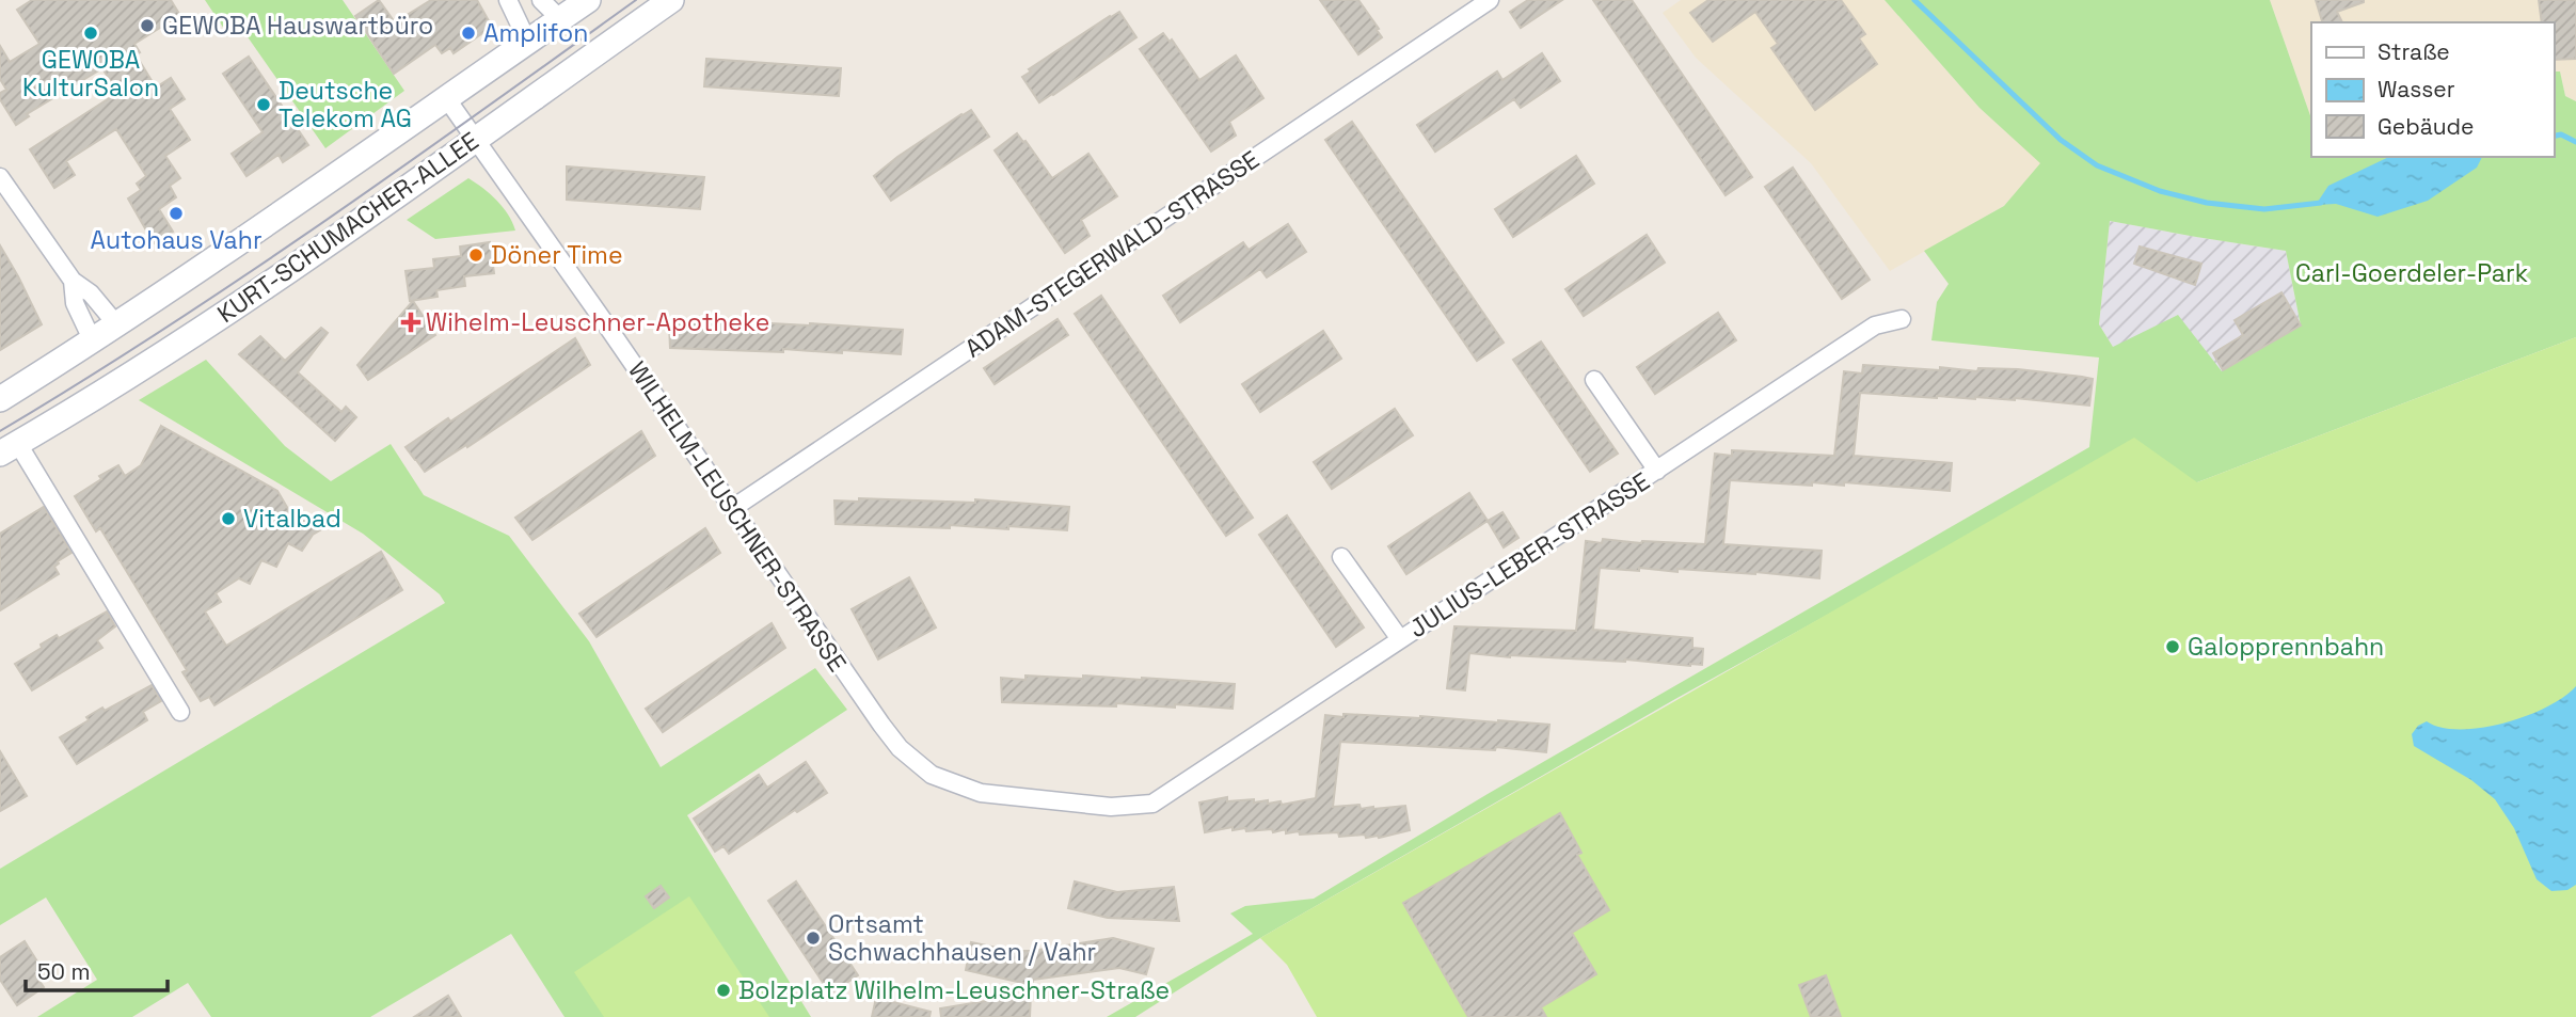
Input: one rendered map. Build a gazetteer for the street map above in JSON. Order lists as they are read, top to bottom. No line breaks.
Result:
{"streets":{"street":["KURT-SCHUMACHER-ALLEE","ADAM-STEGERWALD-STRASSE","WILHELM-LEUSCHNER-STRASSE","JULIUS-LEBER-STRASSE"]},"crossings":[["KURT-SCHUMACHER-ALLEE","WILHELM-LEUSCHNER-STRASSE"],["ADAM-STEGERWALD-STRASSE","WILHELM-LEUSCHNER-STRASSE"],["WILHELM-LEUSCHNER-STRASSE","JULIUS-LEBER-STRASSE"]],"parks":["Carl-Goerdeler-Park"],"places":{"other":["GEWOBA Hauswartbüro","GEWOBA KulturSalon","Amplifon","Deutsche Telekom AG","Autohaus Vahr","Döner Time","Vitalbad","Galopprennbahn","Ortsamt Schwachhausen / Vahr","Bolzplatz Wilhelm-Leuschner-Straße"],"health":["Wihelm-Leuschner-Apotheke"]},"legend":["Straße","Wasser","Gebäude"],"scale_bar":"50 m"}
